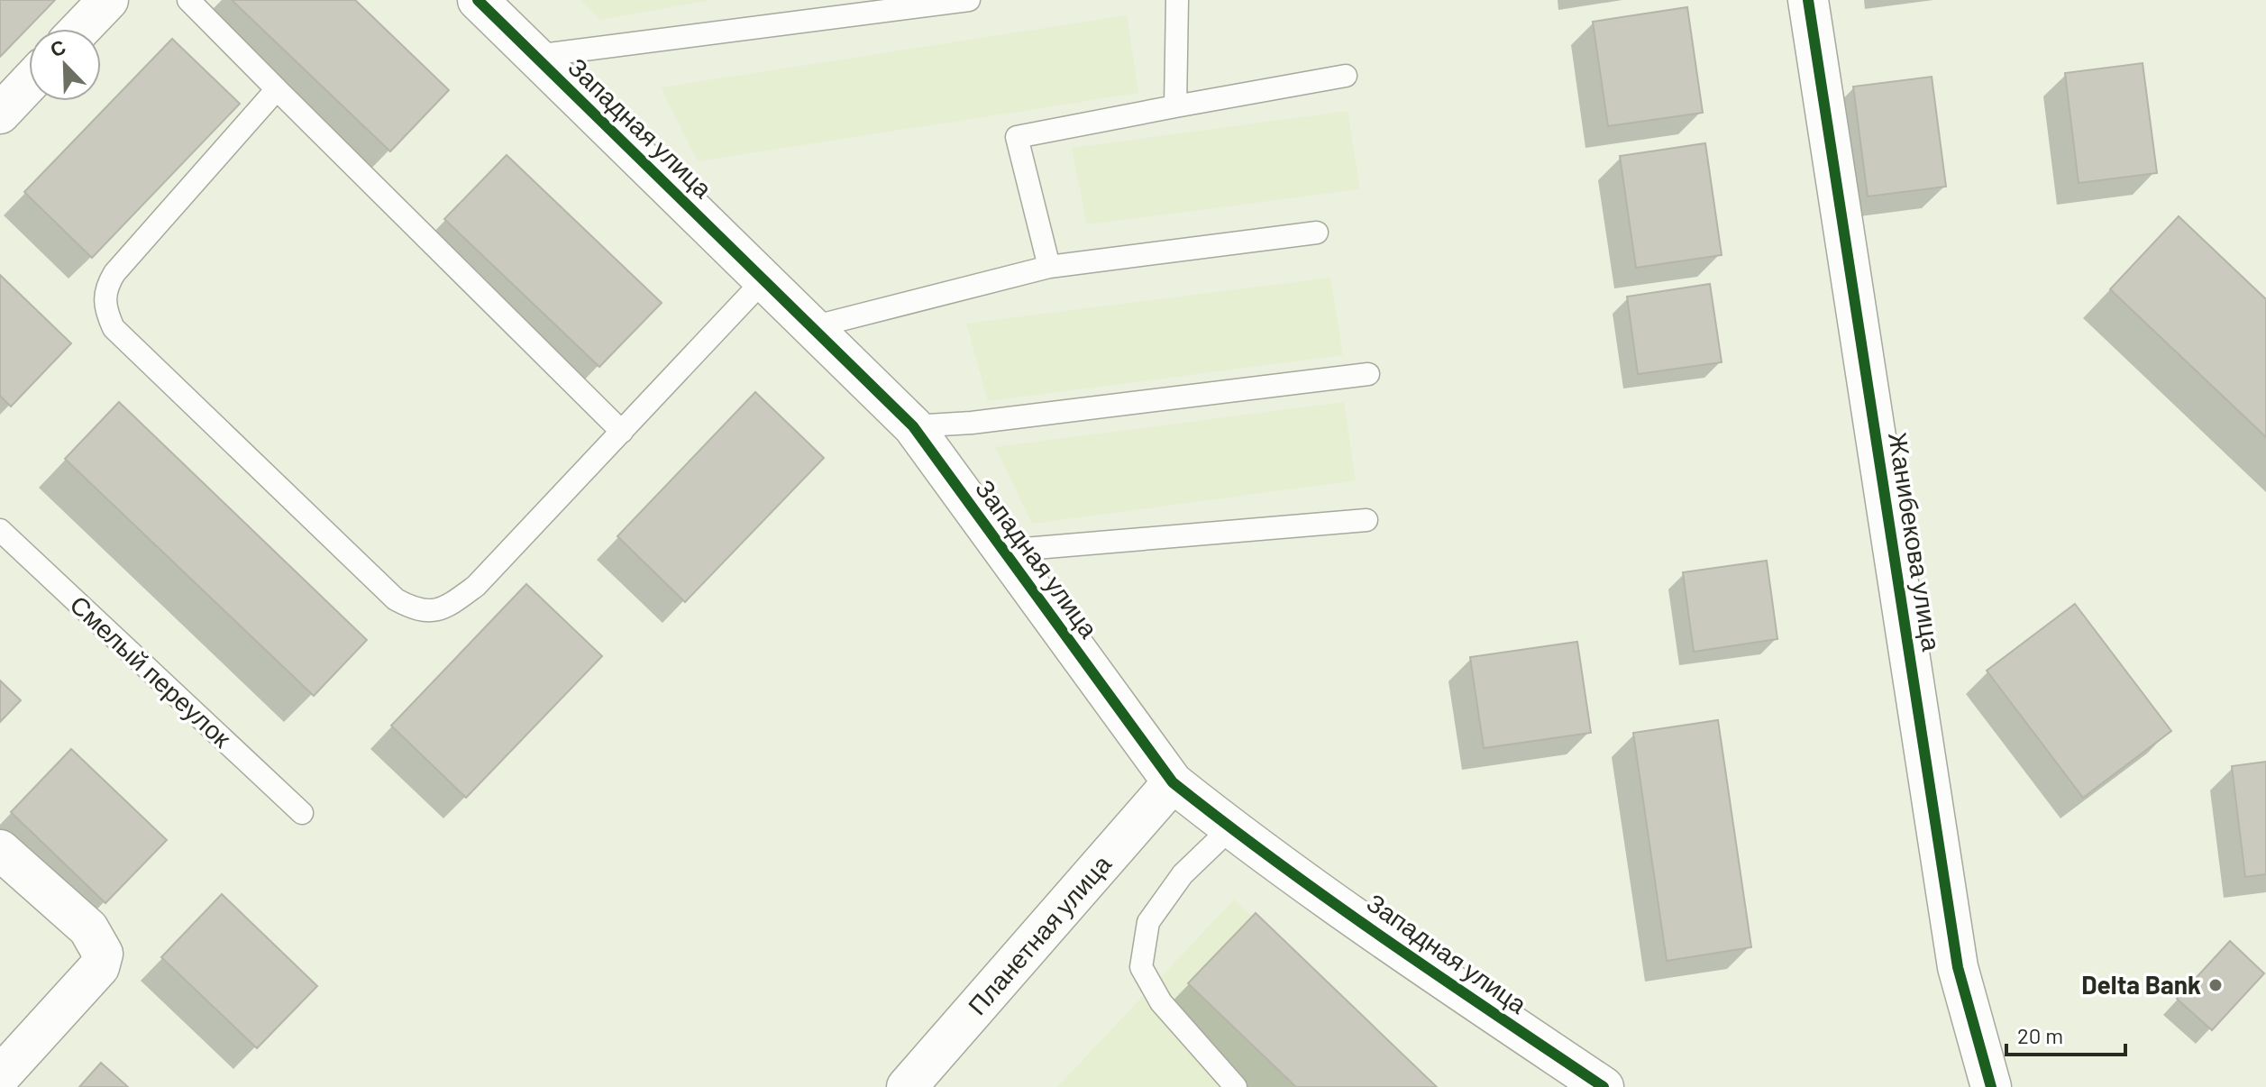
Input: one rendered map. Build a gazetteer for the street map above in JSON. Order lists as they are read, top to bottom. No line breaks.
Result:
{"streets":{"street":["Западная улица","Жанибекова улица","Планетная улица"],"lane":["Смелый переулок"]},"crossings":[["Западная улица","Планетная улица"]],"places":["Delta Bank"],"scale_bar":"20 m","north":"top left"}
